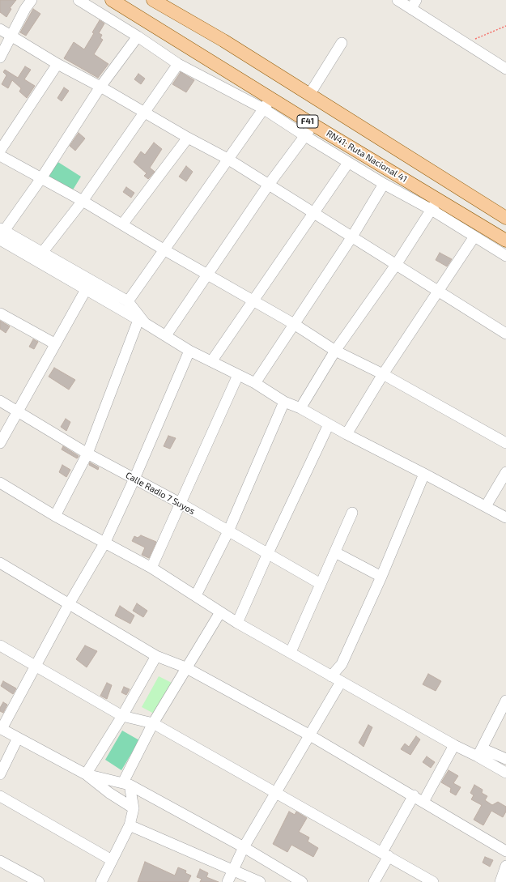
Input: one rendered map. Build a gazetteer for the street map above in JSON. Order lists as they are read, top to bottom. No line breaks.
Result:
{"streets":{"main road":["F41","RN41: Ruta Nacional 41"],"street":["Calle Radio 7 Suyos"]}}
